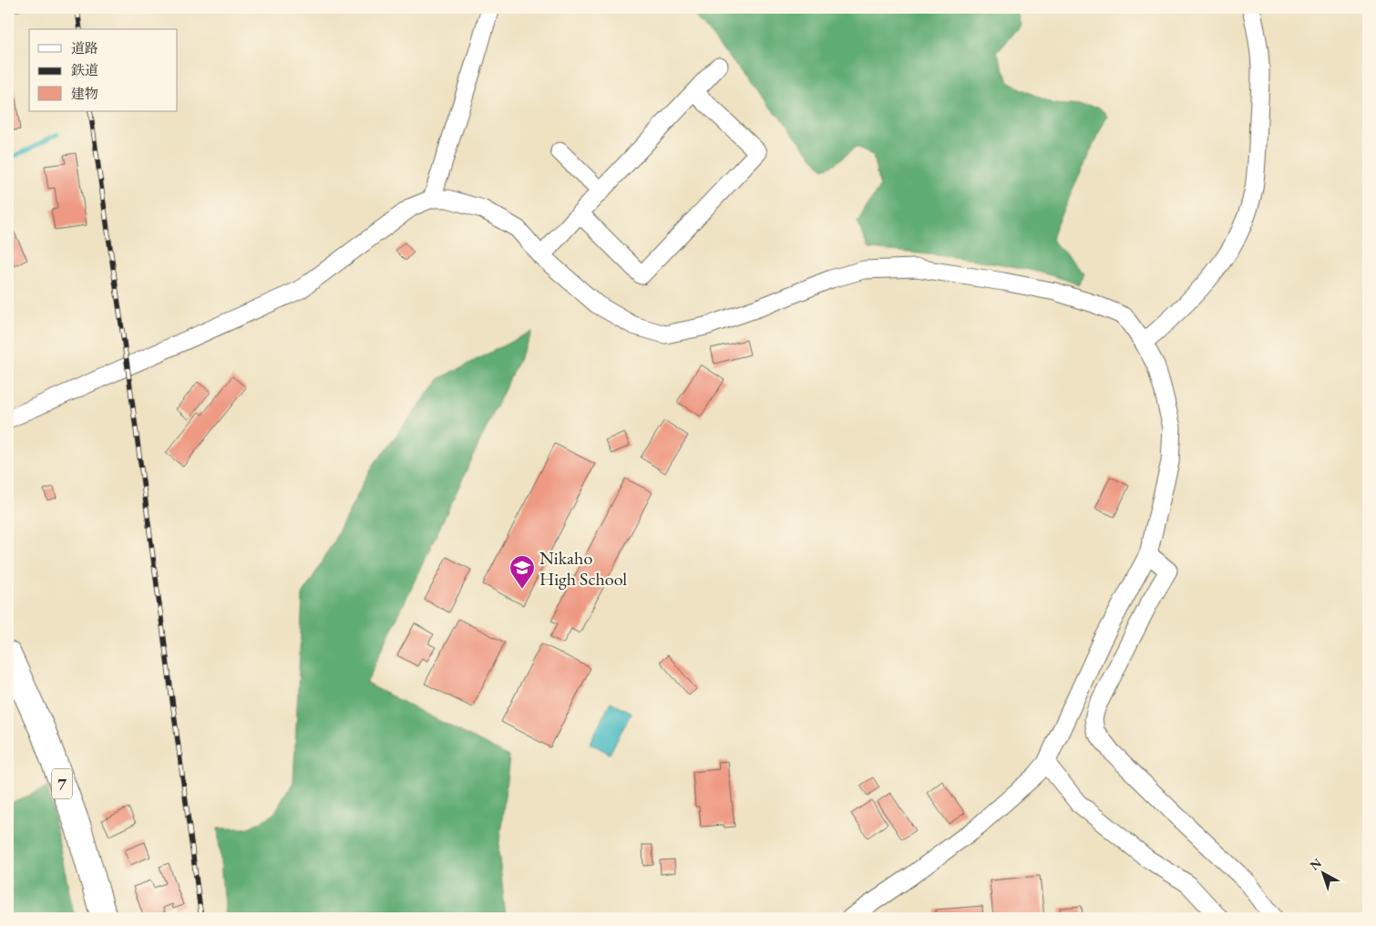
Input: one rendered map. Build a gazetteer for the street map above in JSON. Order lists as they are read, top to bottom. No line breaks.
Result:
{"streets":{"highway":["7"]},"places":{"school or university":["Nikaho High School"]},"legend":["道路","鉄道","建物"],"north":"top left"}
